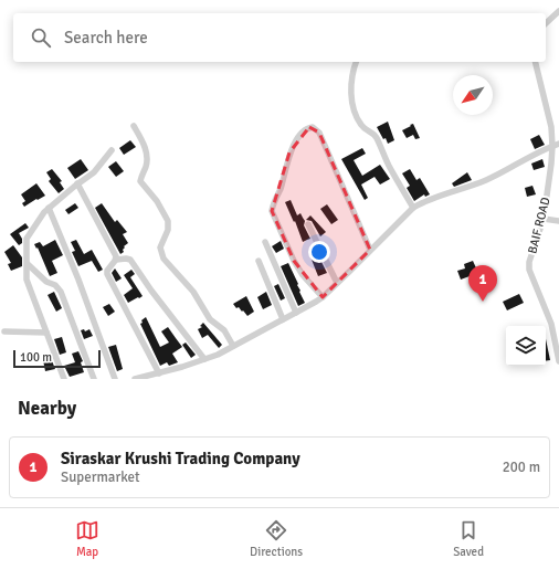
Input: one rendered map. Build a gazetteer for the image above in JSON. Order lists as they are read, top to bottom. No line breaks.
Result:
{"streets":{"street":["BAIF ROAD"]},"scale_bar":"100 m","north":"bottom left","page":{"search":"Search here","pins":"1","scale":"100 m","heading":"Nearby","list":[{"mark":"1","name":"Siraskar Krushi Trading Company","note":"Supermarket","value":"200 m"}],"nav":["Map","Directions","Saved"]}}
